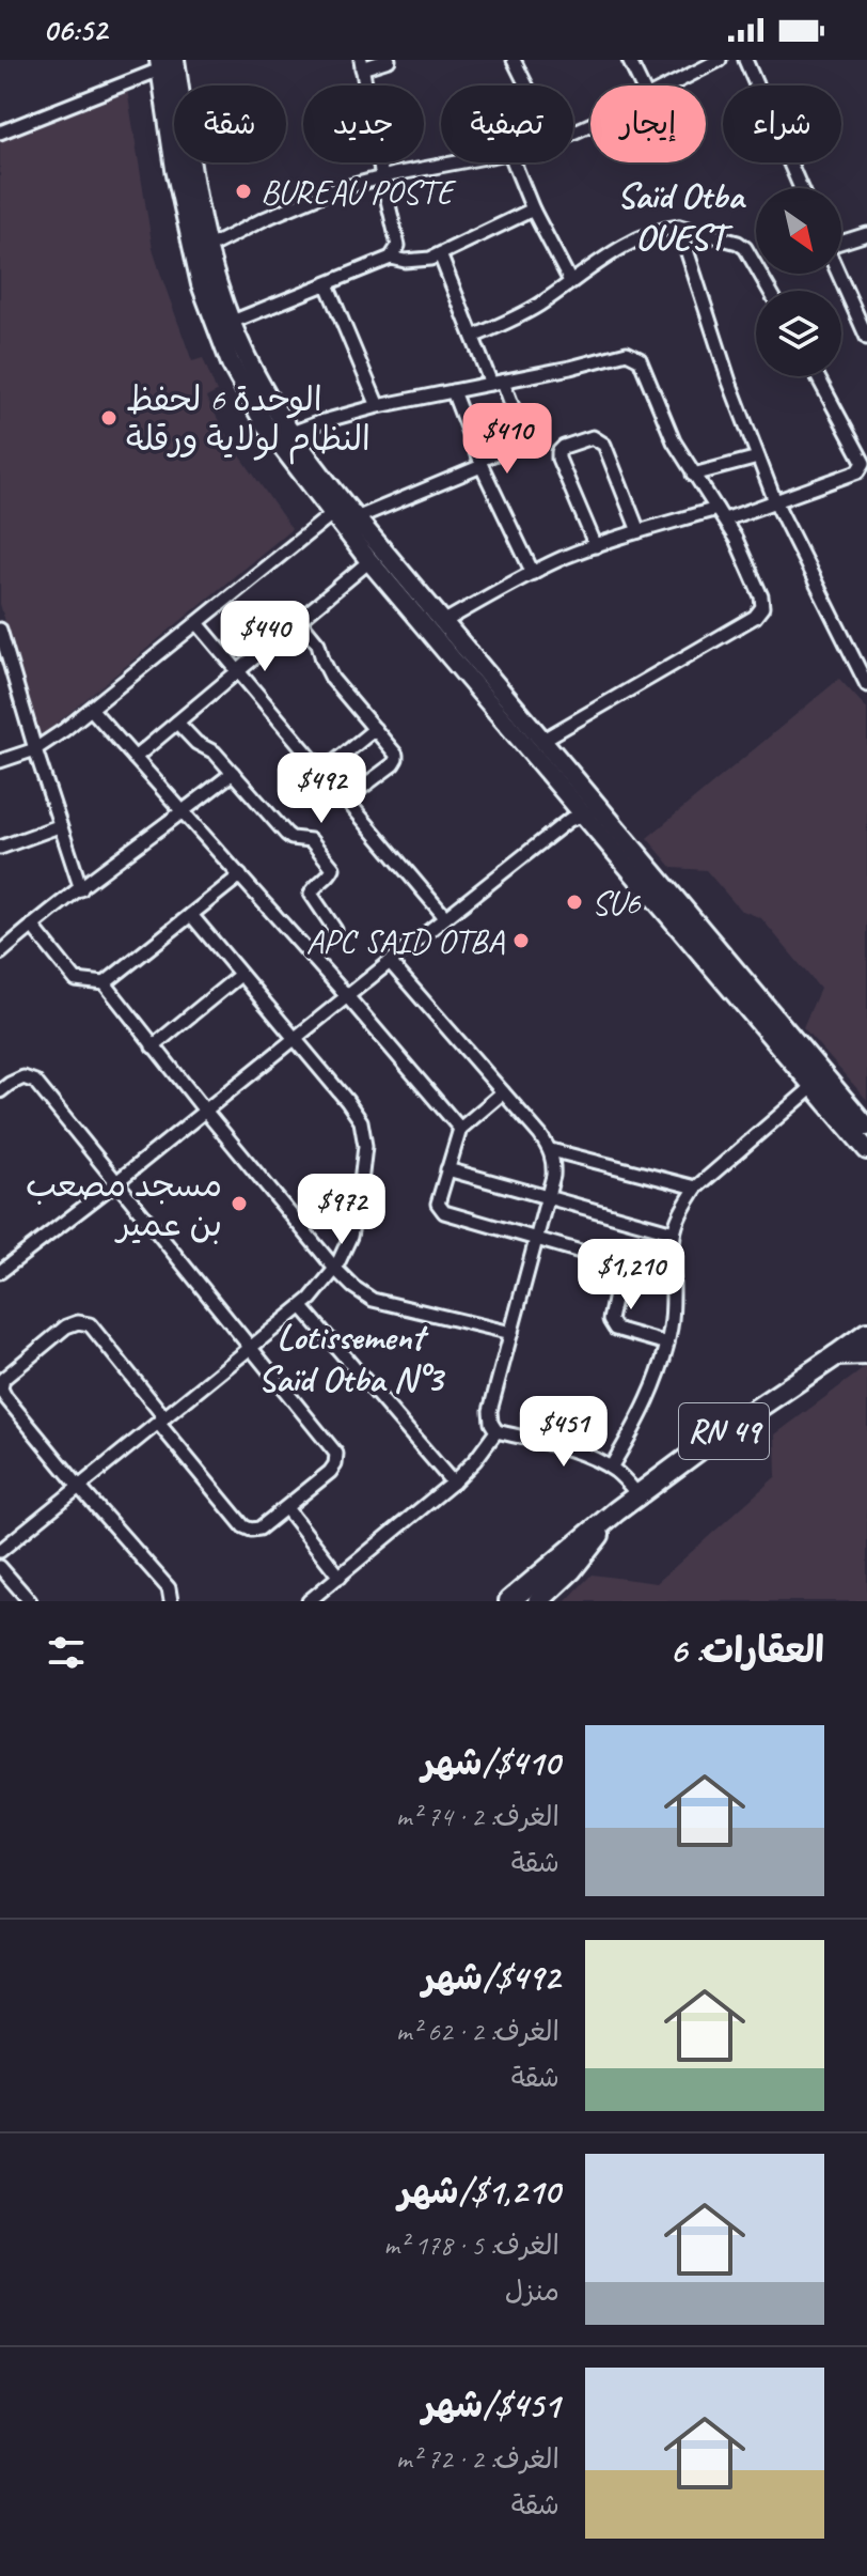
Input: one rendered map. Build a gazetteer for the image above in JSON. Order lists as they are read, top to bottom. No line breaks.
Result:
{"streets":{"highway":["RN 49"]},"districts":["Saïd Otba OUEST","Lotissement Saïd Otba N°3"],"places":["BUREAU POSTE","الوحدة 6 لحفظ النظام لولاية ورقلة","SU6","APC SAID OTBA","مسجد مصعب بن عمير"],"north":"bottom right","page":{"status":"06:52","chip":["شراء","إيجار","تصفية","جديد","شقة"],"price":["$410","$440","$492","$972","$1,210","$451"],"heading":"العقارات: 6","list":[{"name":"$410/شهر","note":"الغرف: 2 · 74 m² · شقة"},{"name":"$492/شهر","note":"الغرف: 2 · 62 m² · شقة"},{"name":"$1,210/شهر","note":"الغرف: 5 · 178 m² · منزل"},{"name":"$451/شهر","note":"الغرف: 2 · 72 m² · شقة"}]}}
